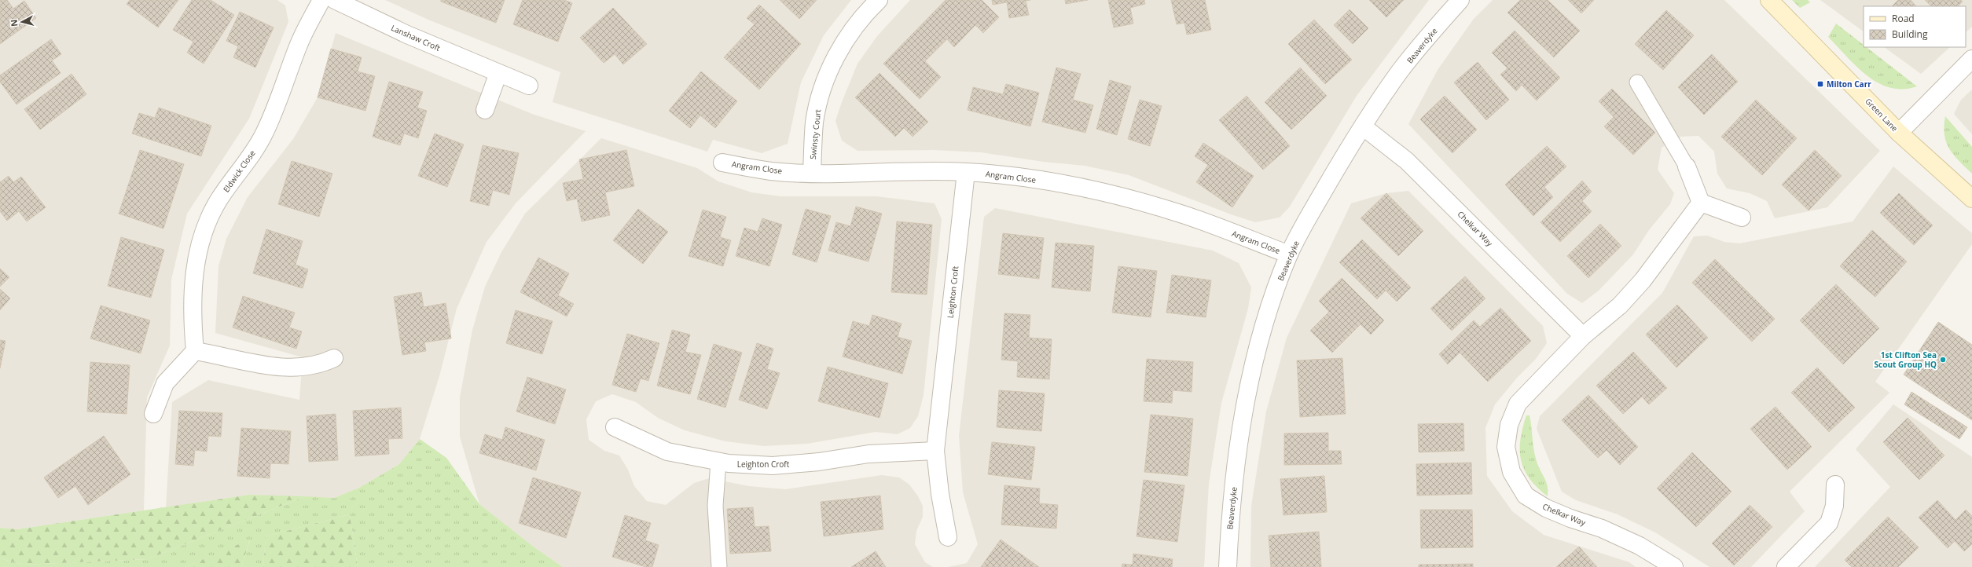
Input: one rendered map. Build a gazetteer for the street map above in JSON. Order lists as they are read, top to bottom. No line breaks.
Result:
{"streets":{"street":["Lanshaw Croft","Beaverdyke","Green Lane","Swinsty Court","Angram Close","Eldwick Close","Chelkar Way","Leighton Croft"]},"crossings":[["Beaverdyke","Angram Close"],["Beaverdyke","Chelkar Way"],["Swinsty Court","Angram Close"],["Angram Close","Leighton Croft"]],"places":{"transit":["Milton Carr"],"other":["1st Clifton Sea Scout Group HQ"]},"legend":["Road","Building"],"north":"left"}
